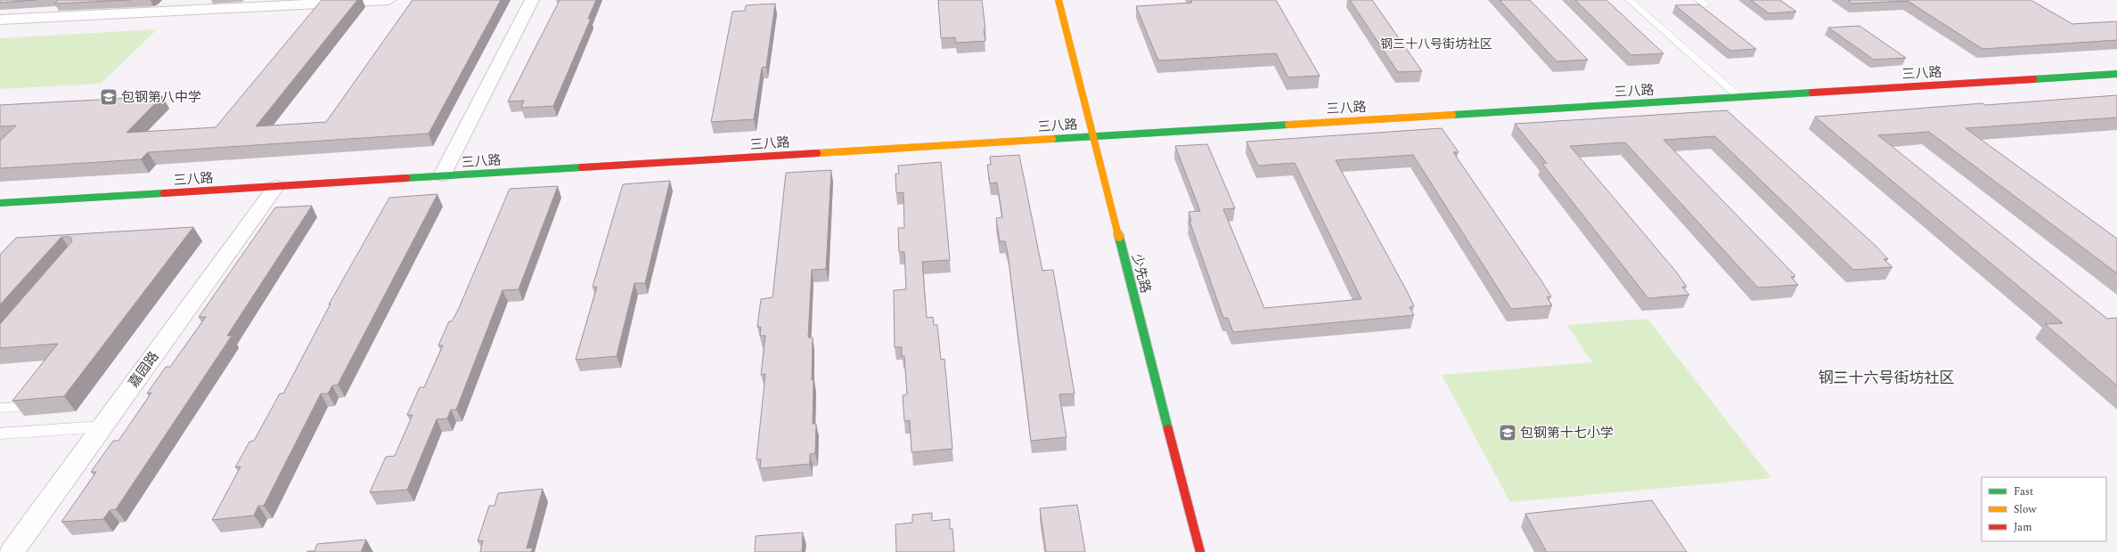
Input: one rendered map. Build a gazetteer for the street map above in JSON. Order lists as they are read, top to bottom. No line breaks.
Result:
{"streets":{"main road":["三八路","少先路"],"street":["嘉园路"]},"crossings":[["三八路","少先路"],["三八路","嘉园路"]],"districts":["钢三十八号街坊社区","钢三十六号街坊社区"],"places":{"school or university":["包钢第八中学","包钢第十七小学"]},"legend":["Fast","Slow","Jam"]}
